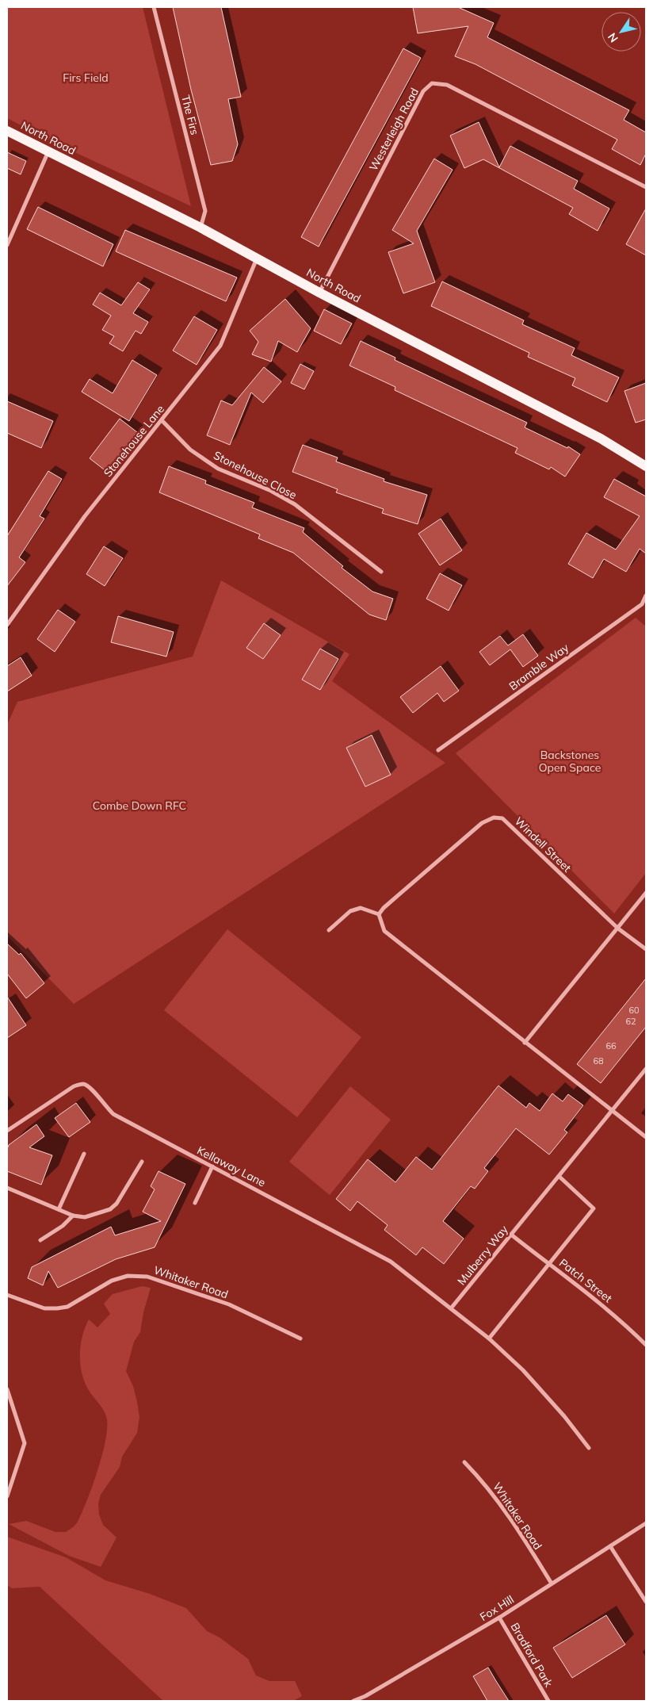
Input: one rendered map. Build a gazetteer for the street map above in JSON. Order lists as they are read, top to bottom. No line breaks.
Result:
{"streets":{"main road":["North Road"],"street":["The Firs","Westerleigh Road","Stonehouse Lane","Stonehouse Close","Bramble Way","Windell Street","Kellaway Lane","Mulberry Way","Patch Street","Whitaker Road","Fox Hill","Bradford Park"]},"crossings":[["The Firs","North Road"],["Westerleigh Road","North Road"],["North Road","Stonehouse Lane"],["Stonehouse Lane","Stonehouse Close"],["Kellaway Lane","Mulberry Way"],["Mulberry Way","Patch Street"],["Whitaker Road","Fox Hill"],["Fox Hill","Bradford Park"]],"parks":["Firs Field","Backstones Open Space","Combe Down RFC"],"house_numbers":["60","62","66","68"],"north":"bottom left"}
